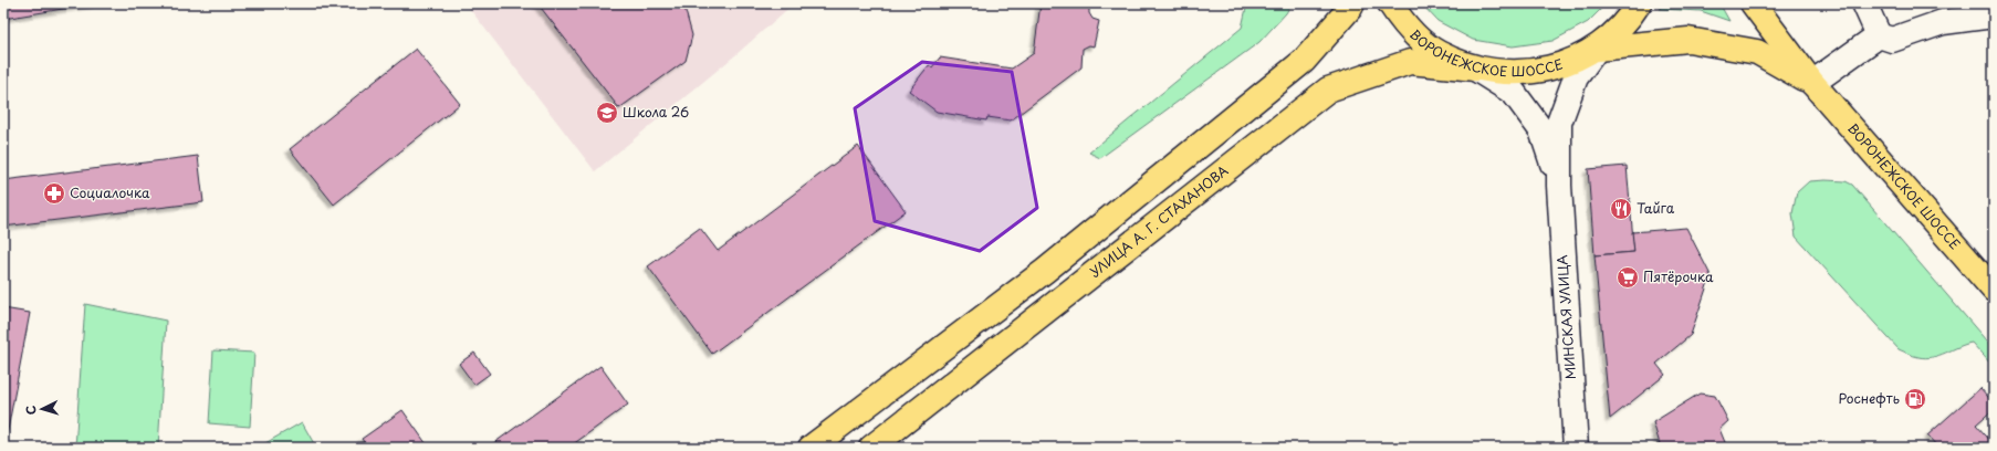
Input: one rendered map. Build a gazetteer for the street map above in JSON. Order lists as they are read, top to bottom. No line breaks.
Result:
{"streets":{"main road":["ВОРОНЕЖСКОЕ ШОССЕ","УЛИЦА А. Г. СТАХАНОВА"],"street":["МИНСКАЯ УЛИЦА"]},"crossings":[["ВОРОНЕЖСКОЕ ШОССЕ","УЛИЦА А. Г. СТАХАНОВА"]],"places":{"school or university":["Школа 26"],"pharmacy":["Социалочка"],"restaurant":["Тайга"],"supermarket":["Пятёрочка"],"fuel station":["Роснефть"]},"north":"left"}
